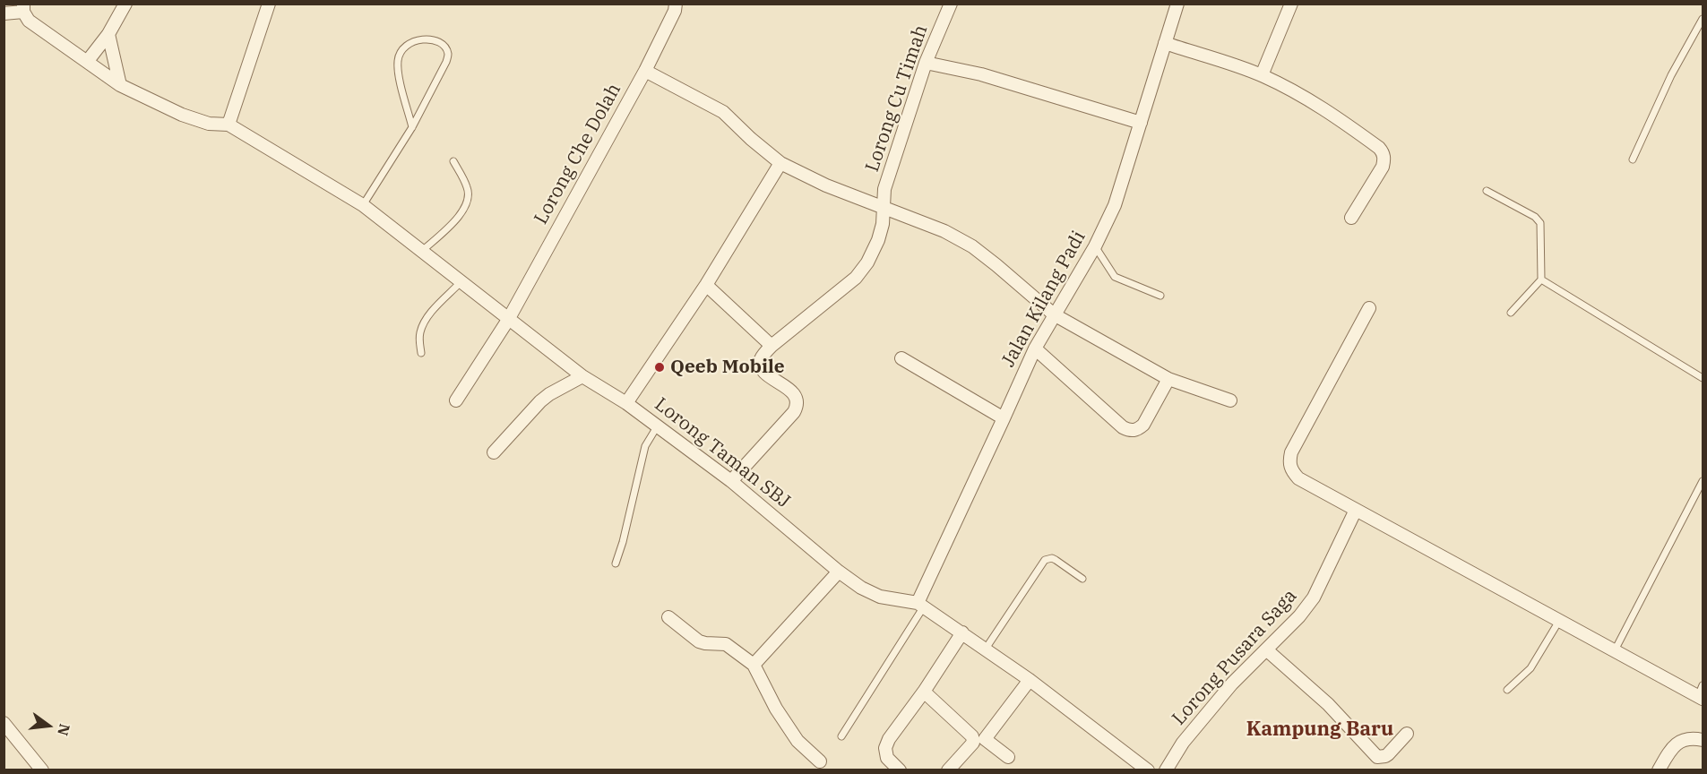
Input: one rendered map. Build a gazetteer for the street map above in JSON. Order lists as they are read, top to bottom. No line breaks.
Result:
{"streets":{"street":["Lorong Cu Timah","Lorong Che Dolah","Jalan Kilang Padi","Lorong Taman SBJ","Lorong Pusara Saga"]},"crossings":[["Lorong Che Dolah","Lorong Taman SBJ"],["Jalan Kilang Padi","Lorong Taman SBJ"]],"districts":["Kampung Baru"],"places":["Qeeb Mobile"],"north":"right"}
